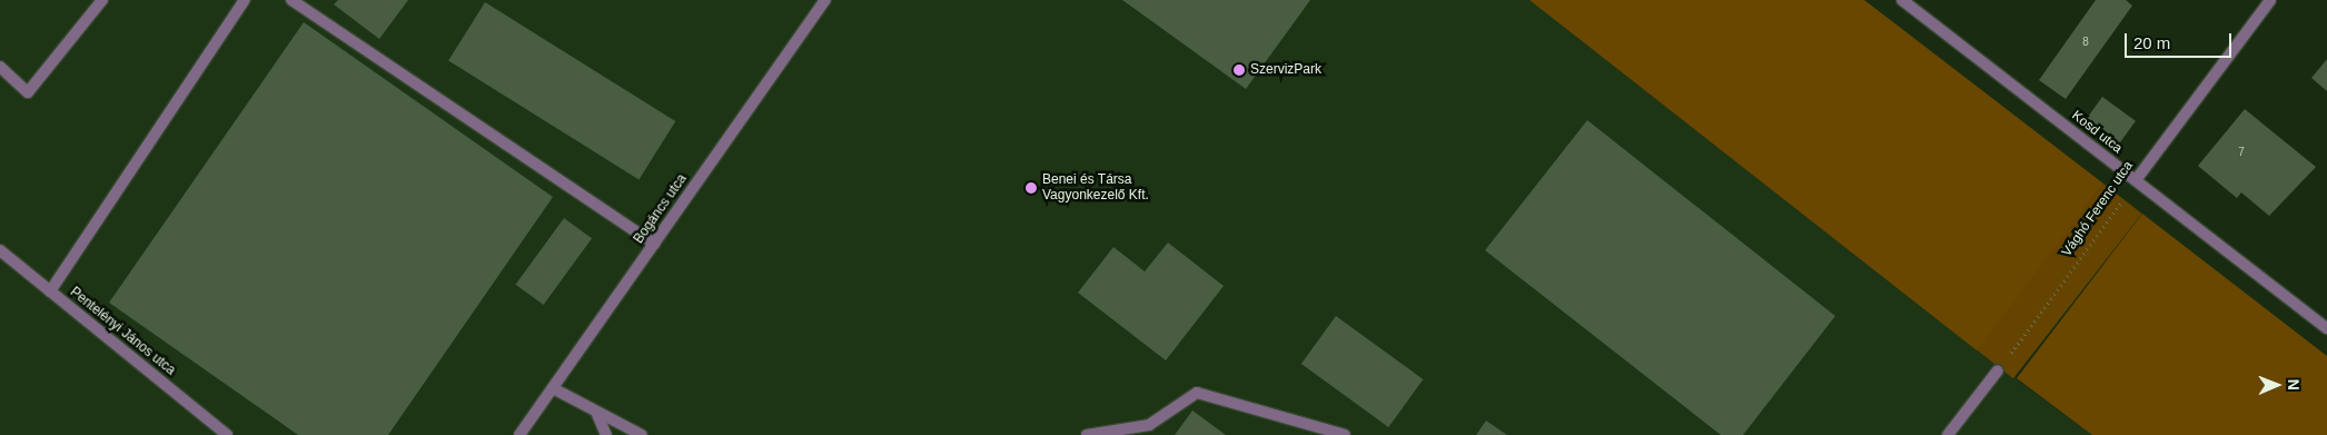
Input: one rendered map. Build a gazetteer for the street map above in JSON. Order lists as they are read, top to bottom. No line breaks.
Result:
{"streets":{"street":["Kosd utca","Bogáncs utca","Vághó Ferenc utca","Pentelényi János utca"]},"crossings":[["Kosd utca","Vághó Ferenc utca"]],"places":["SzervizPark","Benei és Társa Vagyonkezelő Kft."],"house_numbers":["8","7"],"scale_bar":"20 m","north":"right"}
